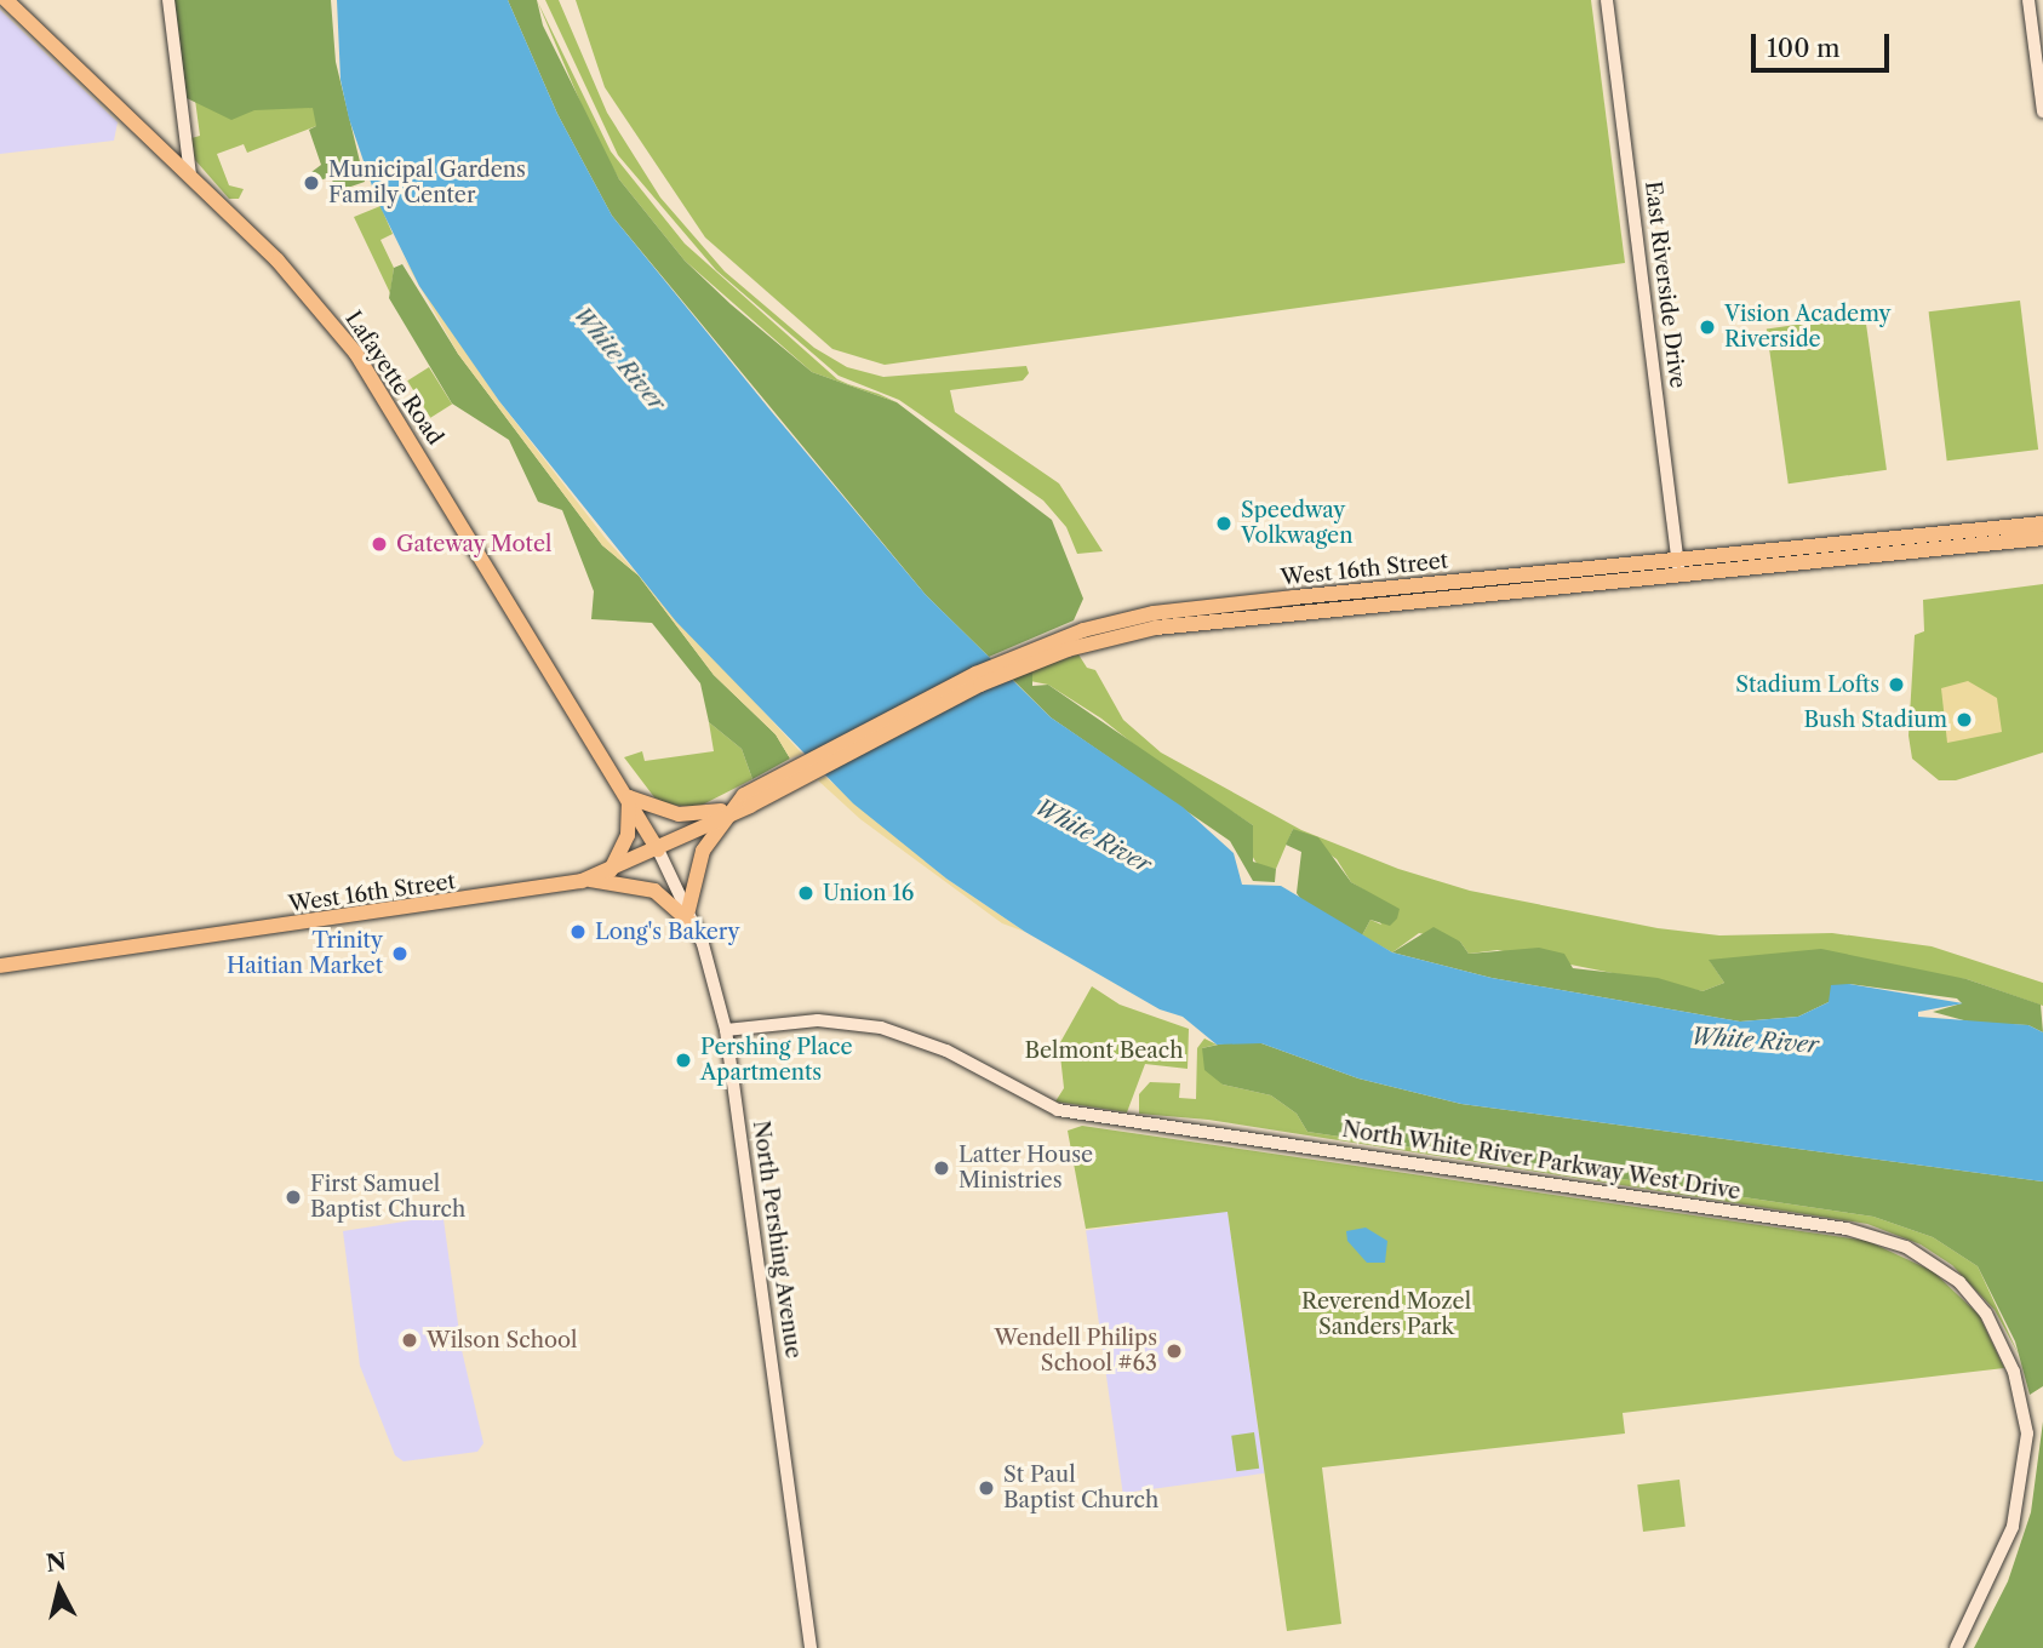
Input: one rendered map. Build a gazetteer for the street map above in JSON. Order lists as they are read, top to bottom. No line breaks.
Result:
{"streets":{"main road":["East Riverside Drive","Lafayette Road","West 16th Street","North White River Parkway West Drive","North Pershing Avenue"]},"crossings":[["East Riverside Drive","West 16th Street"],["Lafayette Road","West 16th Street"],["Lafayette Road","North Pershing Avenue"],["West 16th Street","North Pershing Avenue"],["North White River Parkway West Drive","North Pershing Avenue"]],"water":["White River"],"parks":["Belmont Beach","Reverend Mozel Sanders Park"],"places":["Municipal Gardens Family Center","Vision Academy Riverside","Speedway Volkwagen","Gateway Motel","Stadium Lofts","Bush Stadium","Union 16","Long's Bakery","Trinity Haitian Market","Pershing Place Apartments","Latter House Ministries","First Samuel Baptist Church","Wilson School","Wendell Philips School #63","St Paul Baptist Church"],"scale_bar":"100 m","north":"top"}
